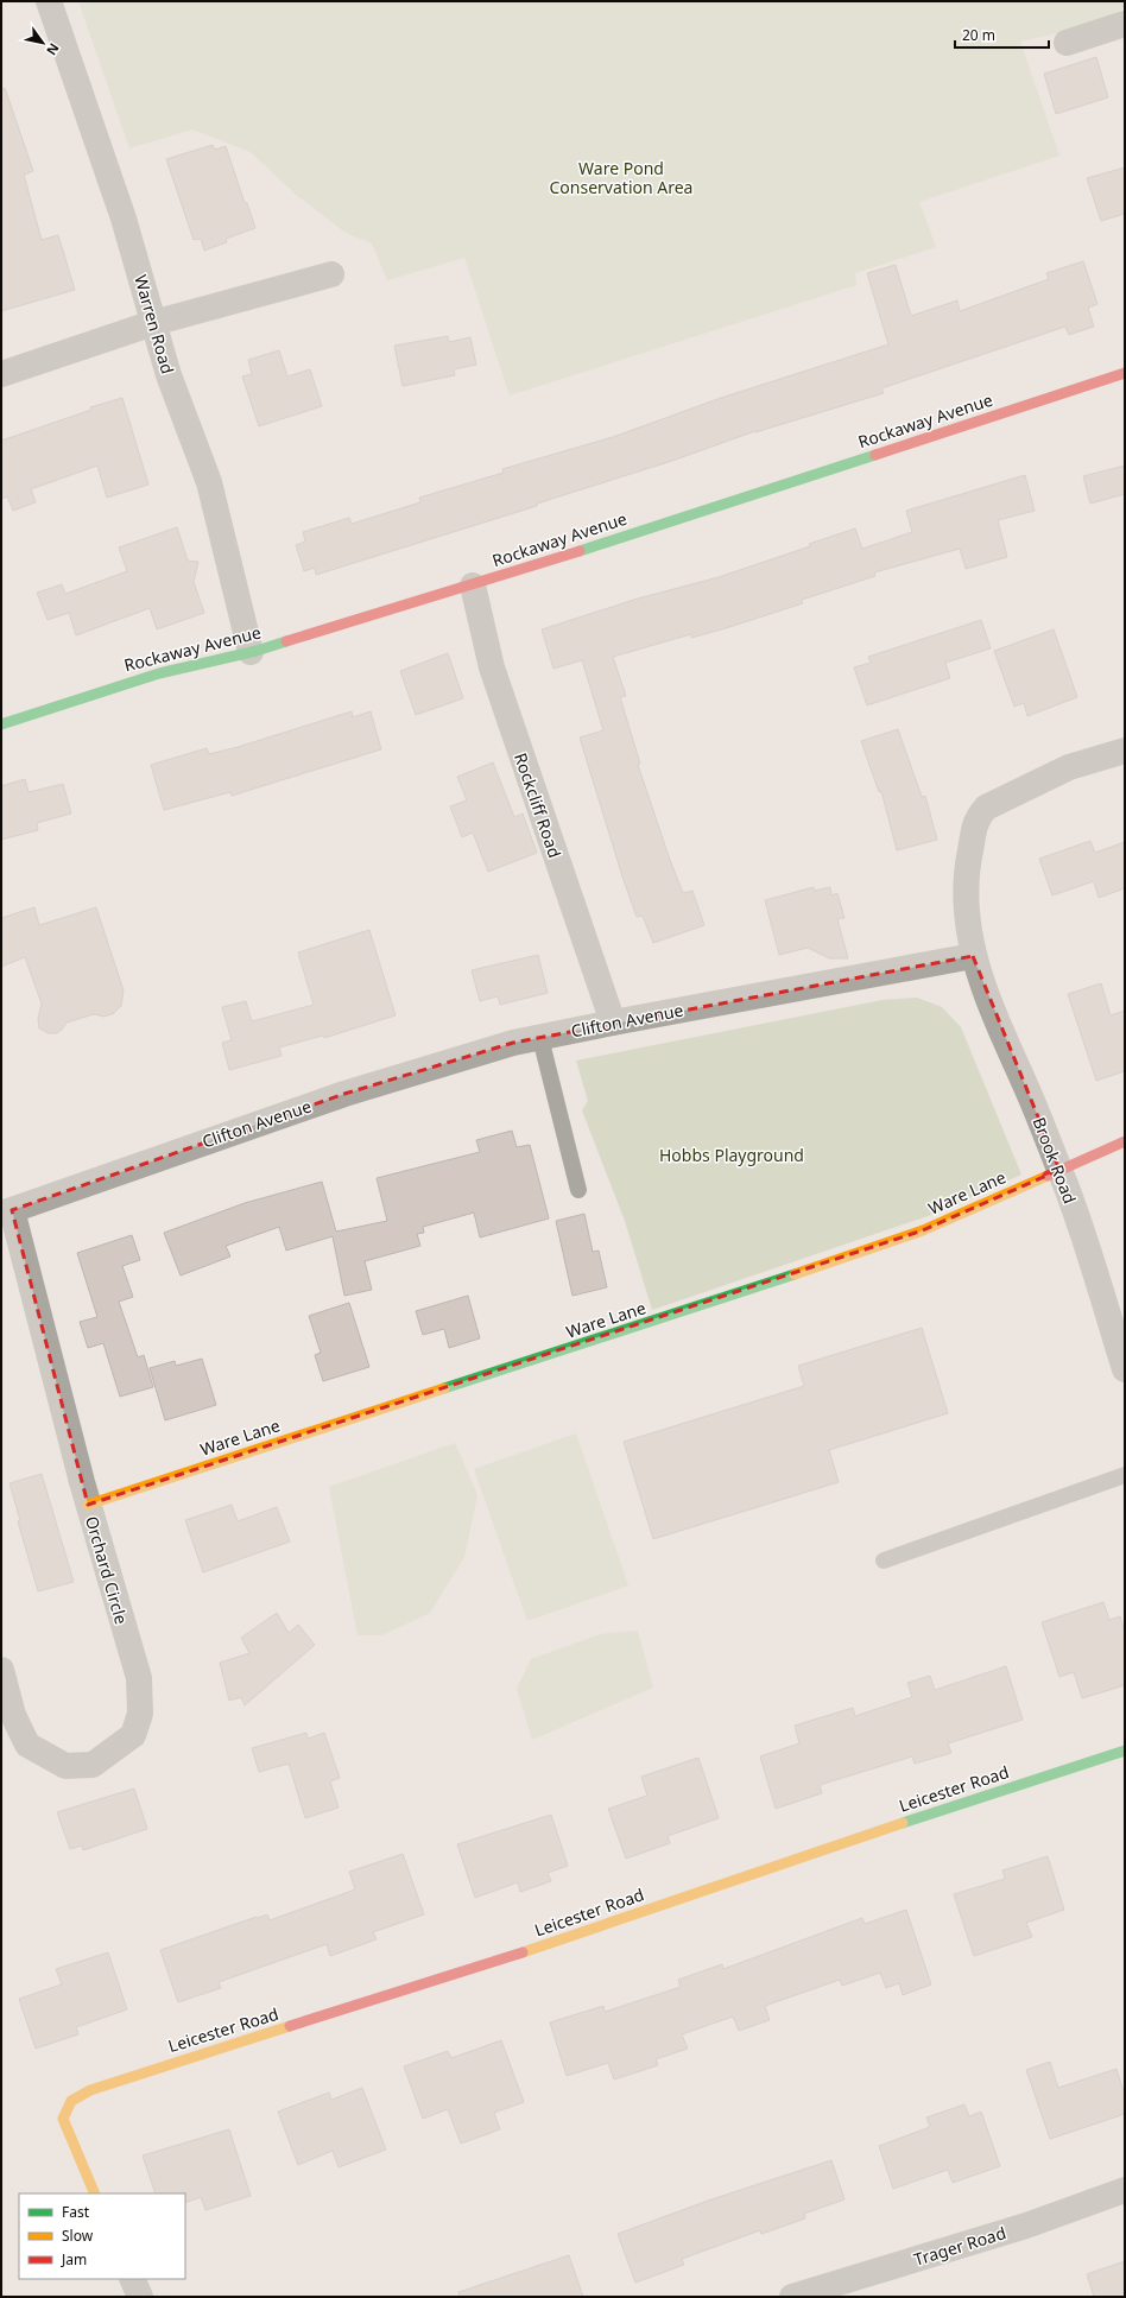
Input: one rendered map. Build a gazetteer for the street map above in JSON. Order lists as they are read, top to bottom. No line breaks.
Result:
{"streets":{"street":["Warren Road","Rockaway Avenue","Rockcliff Road","Clifton Avenue","Brook Road","Ware Lane","Orchard Circle","Leicester Road","Trager Road"]},"crossings":[["Warren Road","Rockaway Avenue"],["Rockaway Avenue","Rockcliff Road"],["Rockcliff Road","Clifton Avenue"],["Clifton Avenue","Brook Road"],["Clifton Avenue","Orchard Circle"],["Brook Road","Ware Lane"],["Ware Lane","Orchard Circle"]],"parks":["Ware Pond Conservation Area","Hobbs Playground"],"legend":["Fast","Slow","Jam"],"scale_bar":"20 m","north":"bottom right"}
